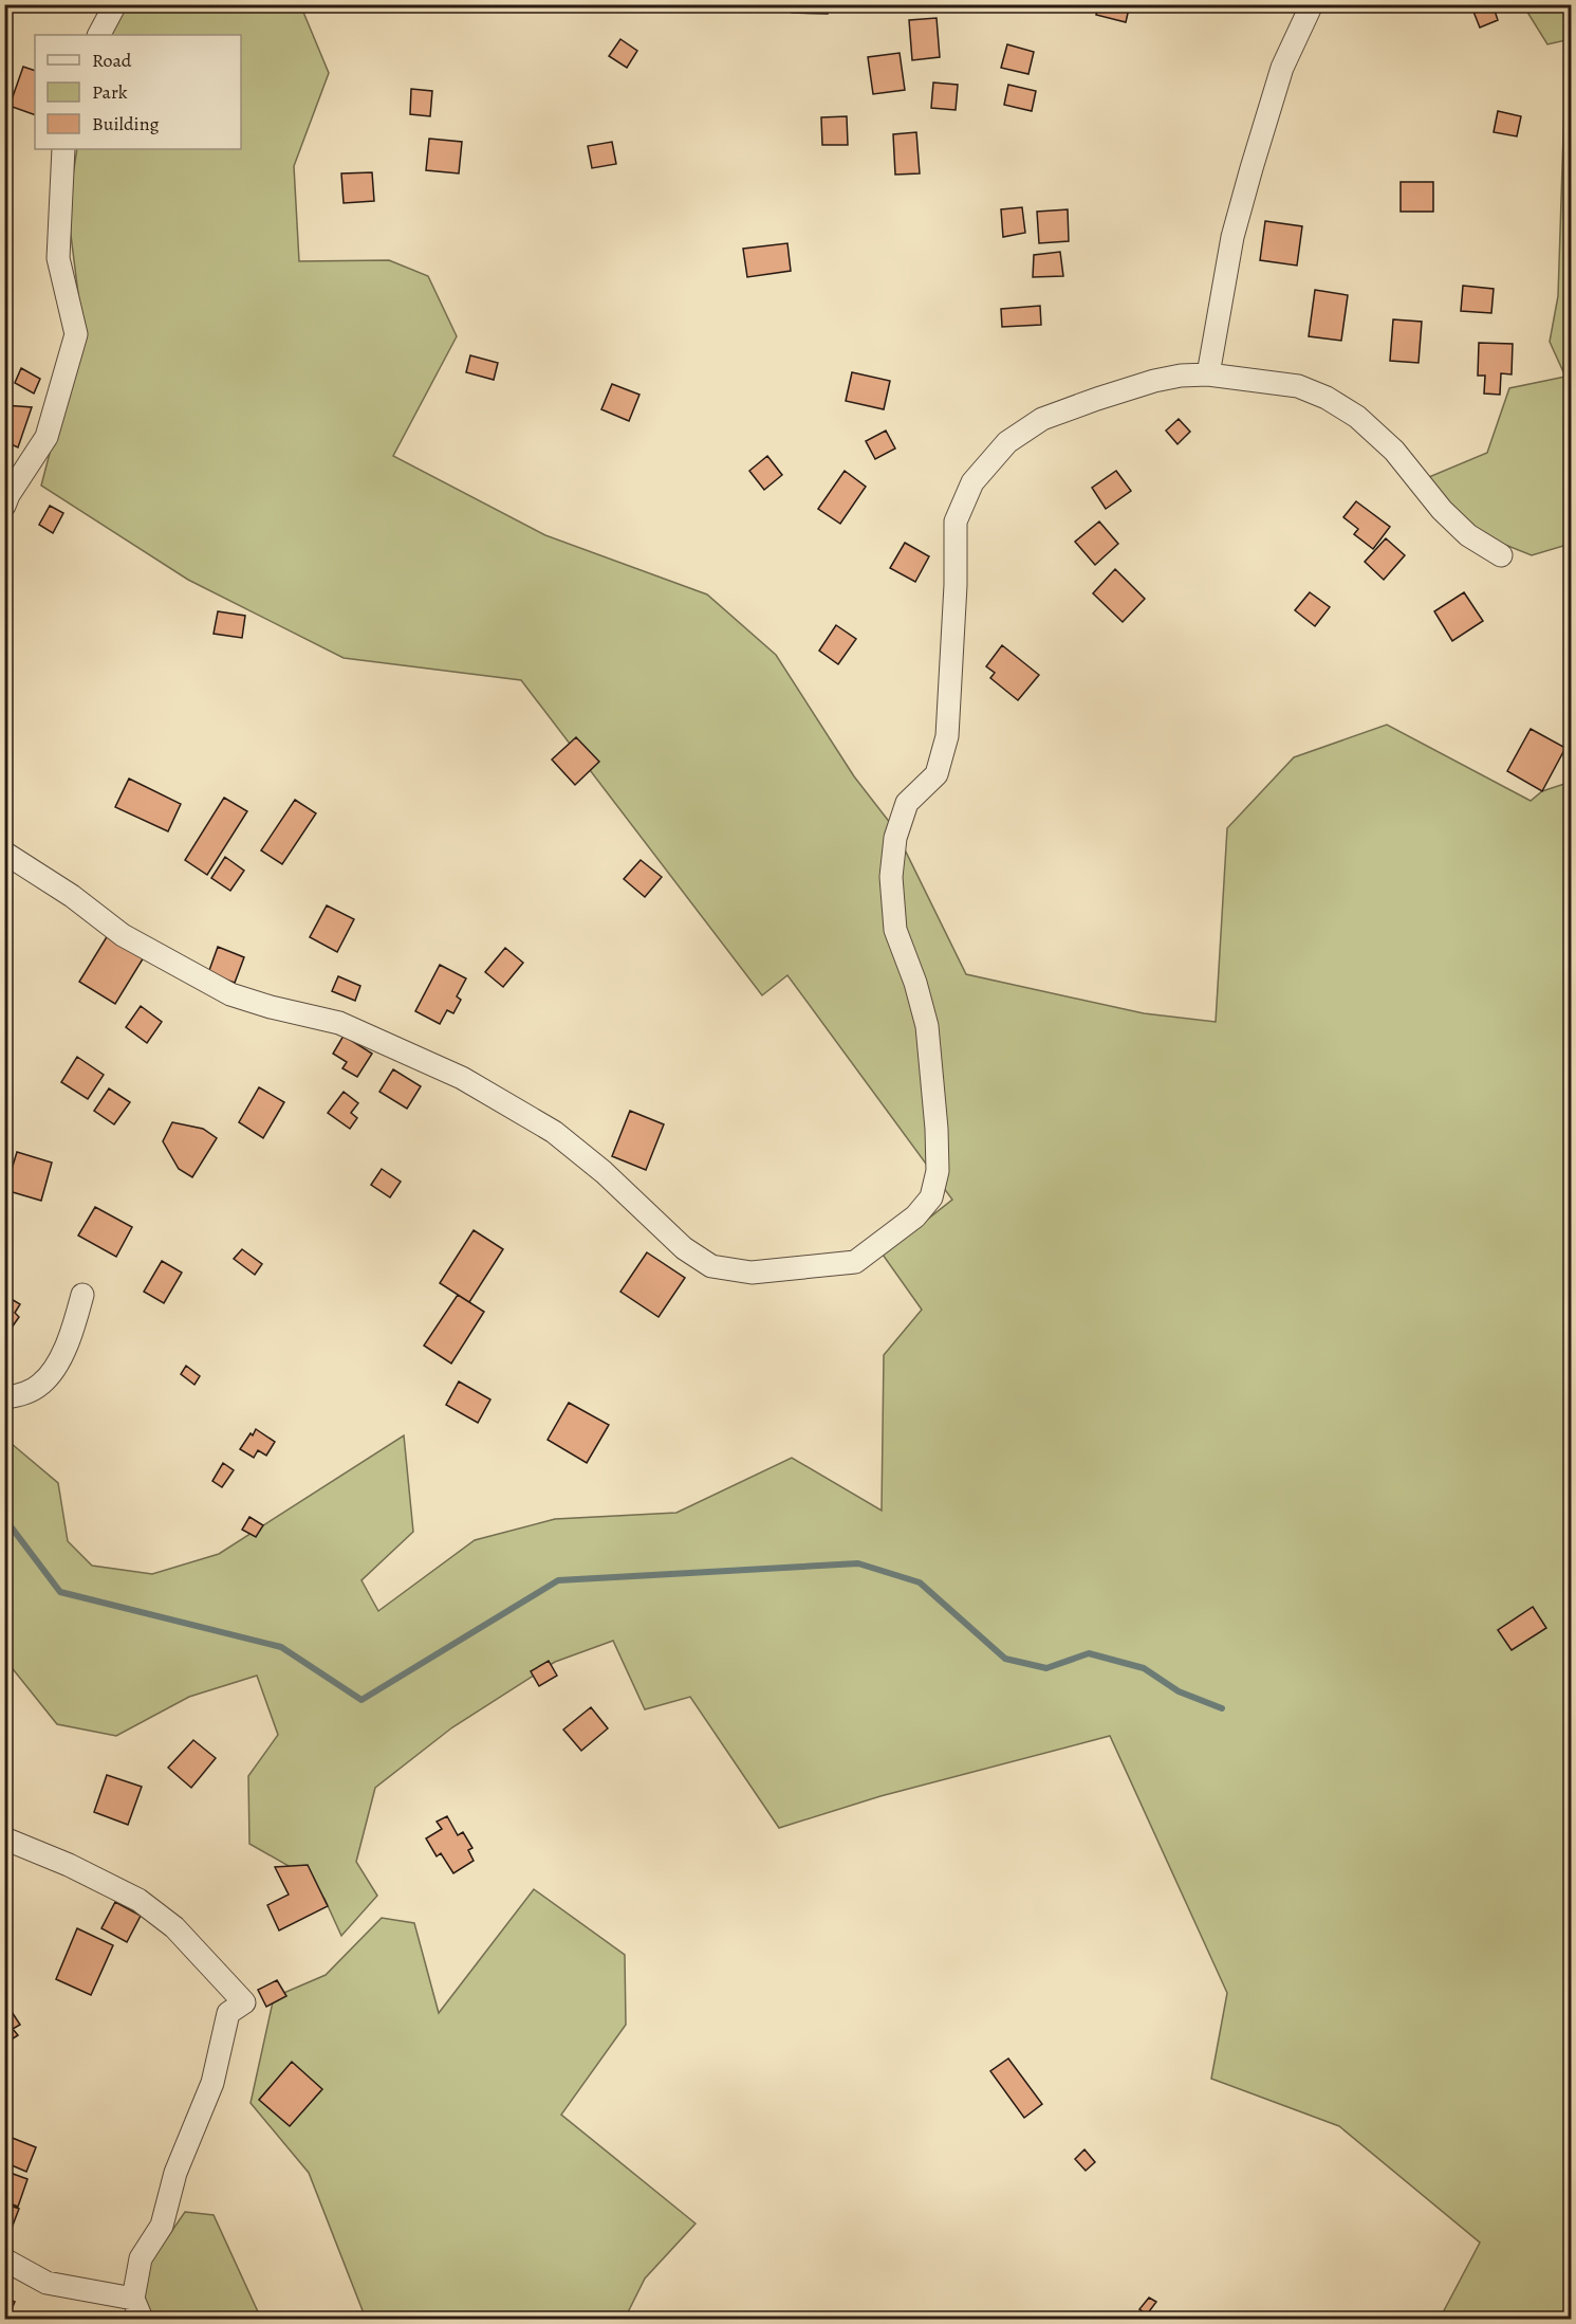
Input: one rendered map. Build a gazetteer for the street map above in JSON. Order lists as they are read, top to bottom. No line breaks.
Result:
{"legend":["Road","Park","Building"]}
